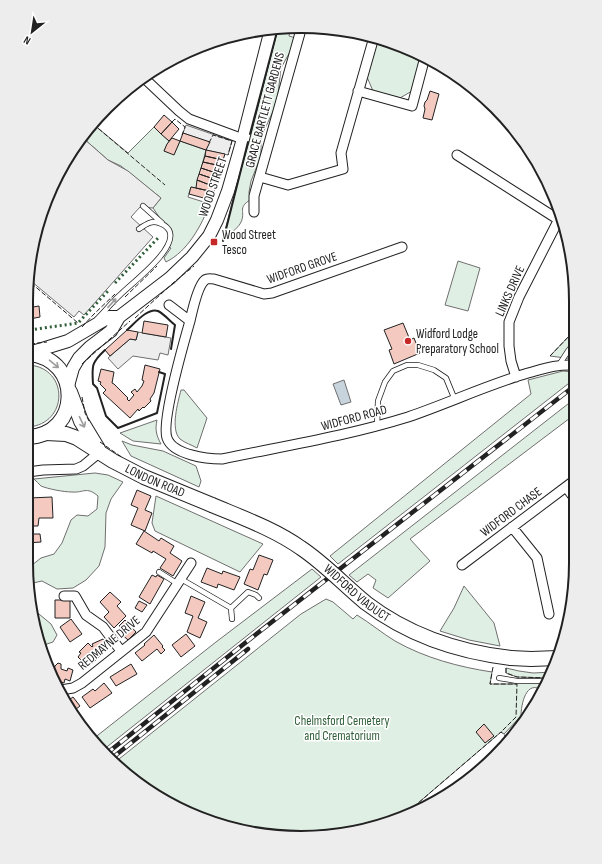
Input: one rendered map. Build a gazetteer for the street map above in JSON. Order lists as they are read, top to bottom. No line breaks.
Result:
{"streets":{"main road":["WOOD STREET","LONDON ROAD","WIDFORD VIADUCT"],"street":["GRACE BARTLETT GARDENS","WIDFORD GROVE","LINKS DRIVE","WIDFORD ROAD","WIDFORD CHASE","REDMAYNE DRIVE"]},"crossings":[["WOOD STREET","LONDON ROAD"],["WIDFORD GROVE","WIDFORD ROAD"],["LINKS DRIVE","WIDFORD ROAD"],["LONDON ROAD","WIDFORD VIADUCT"]],"one_way":["LONDON ROAD"],"parks":["Chelmsford Cemetery and Crematorium"],"places":{"transit":["Wood Street Tesco"],"other":["Widford Lodge Preparatory School"]},"north":"bottom left"}
